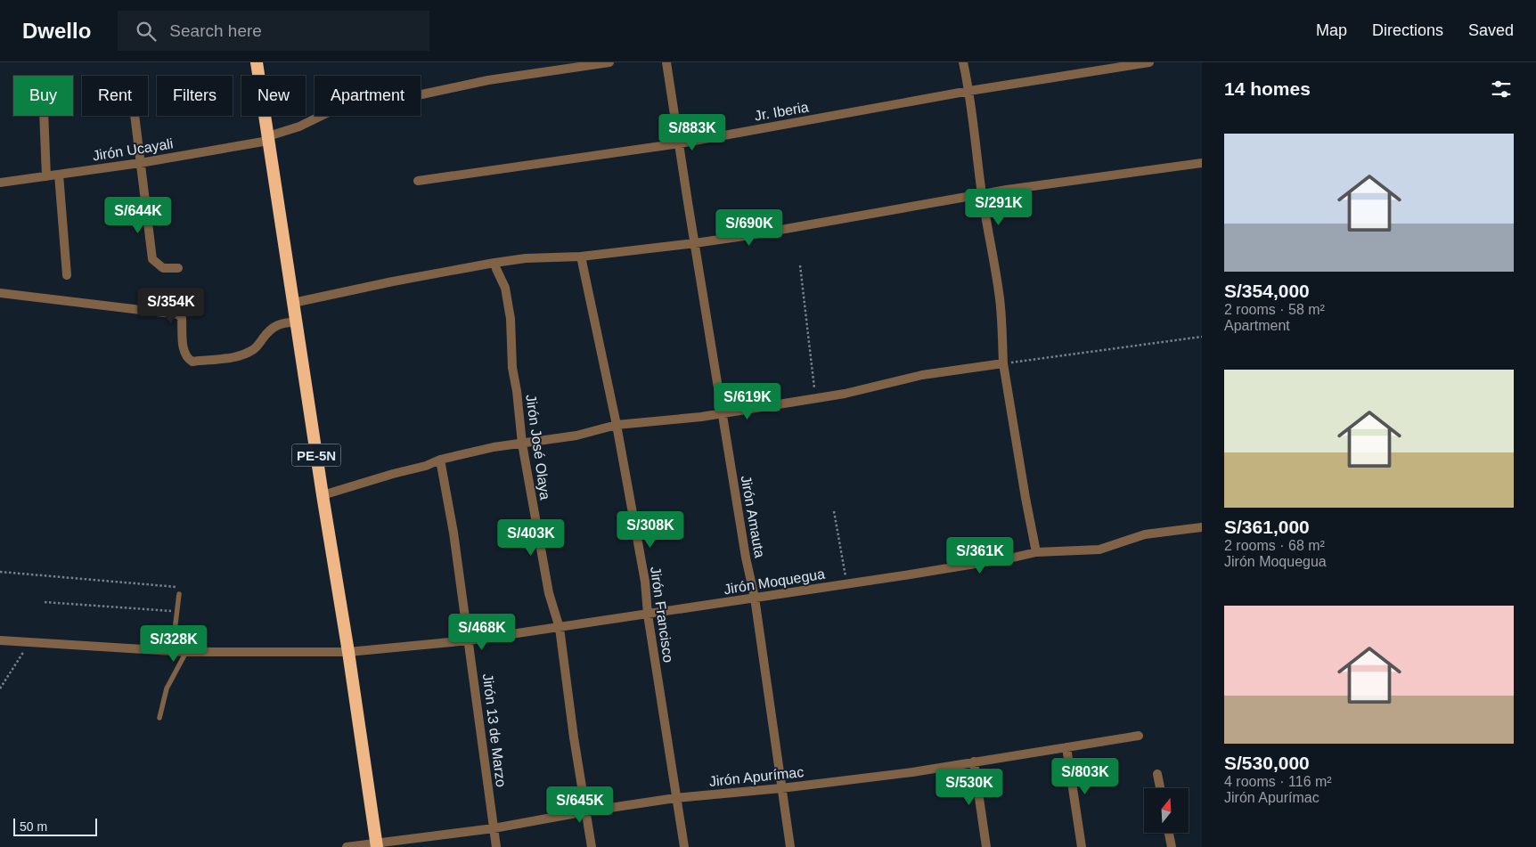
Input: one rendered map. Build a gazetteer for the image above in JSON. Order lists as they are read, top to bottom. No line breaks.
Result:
{"streets":{"highway":["PE-5N"],"street":["Jr. Iberia","Jirón Ucayali","Jirón José Olaya","Jirón Amauta","Jirón Moquegua","Jirón Francisco","Jirón 13 de Marzo","Jirón Apurímac"]},"crossings":[["Jr. Iberia","Jirón Amauta"],["Jirón Ucayali","PE-5N"],["Jirón José Olaya","Jirón Moquegua"],["Jirón José Olaya","Jirón Apurímac"],["PE-5N","Jirón Moquegua"],["PE-5N","Jirón Apurímac"],["Jirón Amauta","Jirón Moquegua"],["Jirón Amauta","Jirón Apurímac"],["Jirón Moquegua","Jirón Francisco"],["Jirón Moquegua","Jirón 13 de Marzo"],["Jirón Francisco","Jirón Apurímac"],["Jirón 13 de Marzo","Jirón Apurímac"]],"scale_bar":"50 m","north":"top","page":{"header":"Dwello","search":"Search here","nav":["Map","Directions","Saved"],"heading":"14 homes","chip":["Buy","Rent","Filters","New","Apartment"],"price":["S/883K","S/291K","S/644K","S/690K","S/354K","S/619K","S/308K","S/403K","S/361K","S/468K","S/328K","S/803K","S/530K","S/645K"],"list":[{"name":"S/354,000","note":"2 rooms · 58 m² · Apartment"},{"name":"S/361,000","note":"2 rooms · 68 m² · Jirón Moquegua"},{"name":"S/530,000","note":"4 rooms · 116 m² · Jirón Apurímac"}],"scale":"50 m"}}
